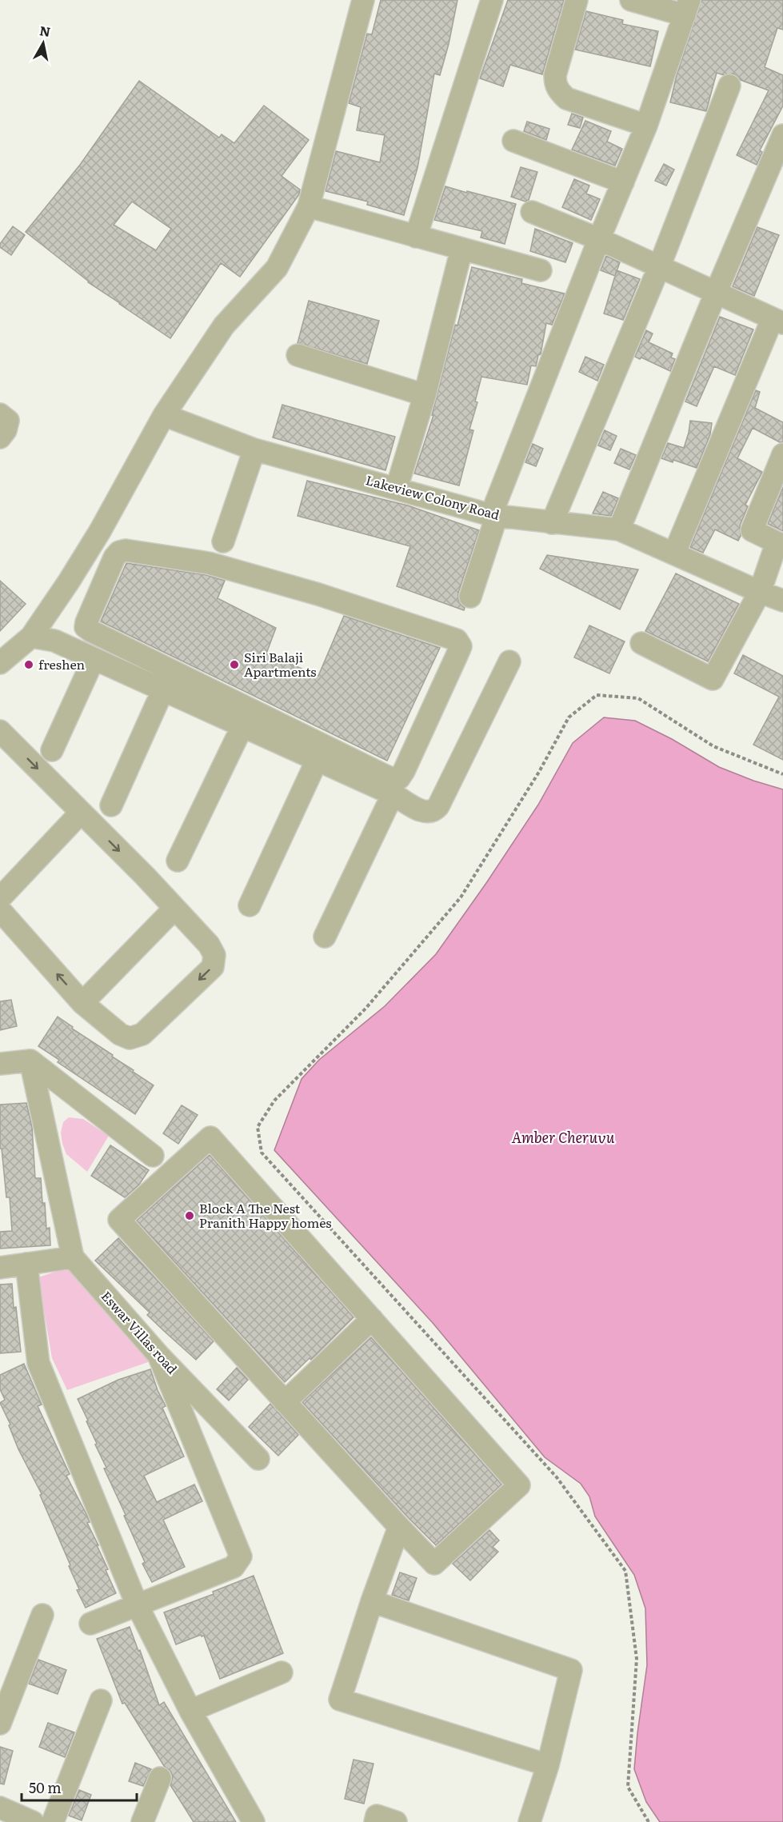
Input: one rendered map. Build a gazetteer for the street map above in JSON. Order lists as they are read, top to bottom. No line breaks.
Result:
{"streets":{"street":["Lakeview Colony Road","Eswar Villas road"]},"water":["Amber Cheruvu"],"places":["freshen","Siri Balaji Apartments","Block A The Nest Pranith Happy homes"],"scale_bar":"50 m","north":"top"}
